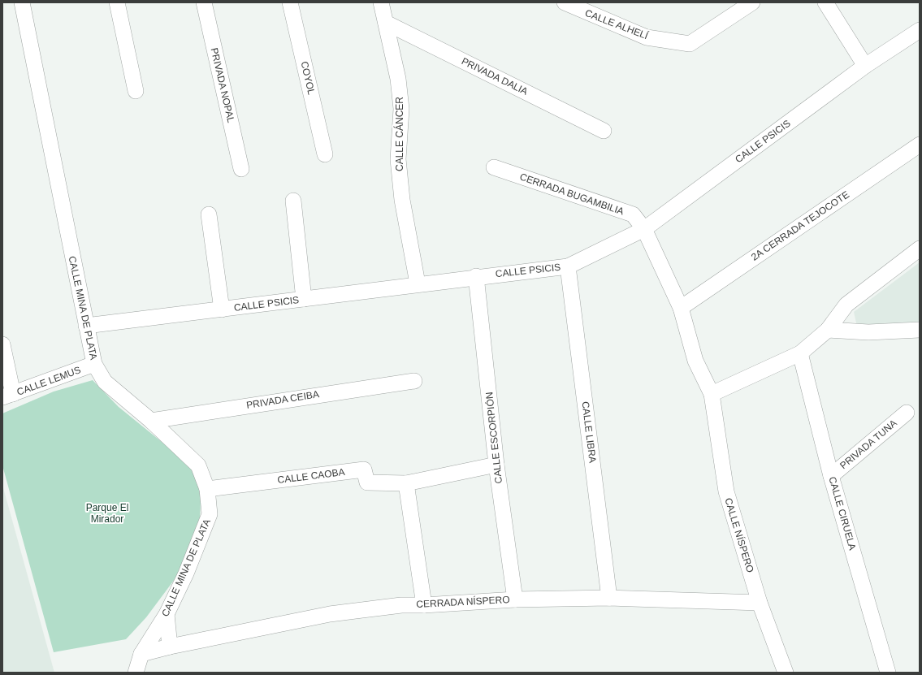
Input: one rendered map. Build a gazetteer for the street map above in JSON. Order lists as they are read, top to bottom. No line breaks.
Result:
{"streets":{"street":["CALLE ALHELÍ","PRIVADA DALIA","COYOL","PRIVADA NOPAL","CALLE CÁNCER","CALLE PSICIS","CERRADA BUGAMBILIA","2A CERRADA TEJOCOTE","CALLE MINA DE PLATA","CALLE LEMUS","PRIVADA CEIBA","CALLE LIBRA","CALLE ESCORPIÓN","PRIVADA TUNA","CALLE CAOBA","CALLE CIRUELA","CALLE NÍSPERO","CERRADA NÍSPERO"]},"crossings":[["PRIVADA DALIA","CALLE CÁNCER"],["CALLE CÁNCER","CALLE PSICIS"],["CALLE PSICIS","CERRADA BUGAMBILIA"],["CALLE PSICIS","CALLE MINA DE PLATA"],["CALLE PSICIS","CALLE LIBRA"],["CALLE PSICIS","CALLE ESCORPIÓN"],["CERRADA BUGAMBILIA","2A CERRADA TEJOCOTE"],["CERRADA BUGAMBILIA","CALLE NÍSPERO"],["2A CERRADA TEJOCOTE","CALLE NÍSPERO"],["CALLE MINA DE PLATA","CALLE LEMUS"],["CALLE MINA DE PLATA","PRIVADA CEIBA"],["CALLE MINA DE PLATA","CALLE CAOBA"],["CALLE MINA DE PLATA","CERRADA NÍSPERO"],["CALLE LIBRA","CERRADA NÍSPERO"],["CALLE ESCORPIÓN","CERRADA NÍSPERO"],["PRIVADA TUNA","CALLE CIRUELA"],["CALLE NÍSPERO","CERRADA NÍSPERO"]],"parks":["Parque El Mirador"]}
